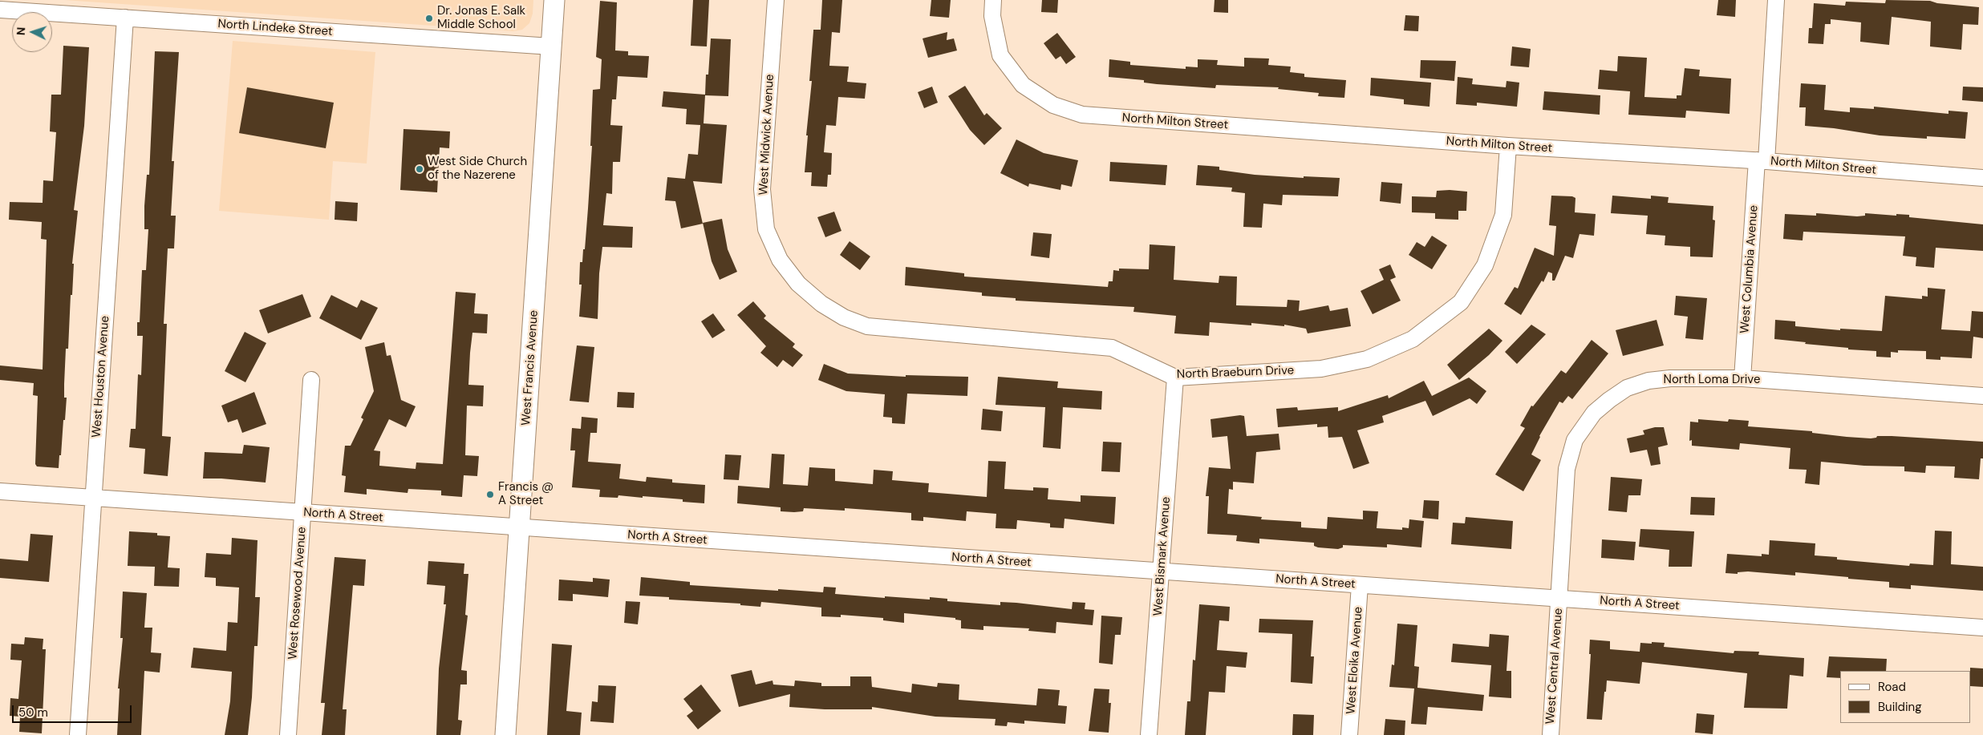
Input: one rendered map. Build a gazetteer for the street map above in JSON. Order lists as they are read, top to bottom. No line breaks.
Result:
{"streets":{"main road":["West Francis Avenue"],"street":["North Lindeke Street","North Milton Street","West Midwick Avenue","West Columbia Avenue","North Braeburn Drive","West Houston Avenue","North Loma Drive","North A Street","West Bismark Avenue","West Rosewood Avenue","West Eloika Avenue","West Central Avenue"]},"crossings":[["North Lindeke Street","West Francis Avenue"],["North Lindeke Street","West Houston Avenue"],["North Milton Street","West Columbia Avenue"],["North Milton Street","North Braeburn Drive"],["West Midwick Avenue","North Braeburn Drive"],["West Columbia Avenue","North Loma Drive"],["West Francis Avenue","North A Street"],["North Braeburn Drive","West Bismark Avenue"],["West Houston Avenue","North A Street"],["North Loma Drive","North A Street"],["North Loma Drive","West Central Avenue"],["North A Street","West Bismark Avenue"],["North A Street","West Rosewood Avenue"],["North A Street","West Eloika Avenue"],["North A Street","West Central Avenue"]],"places":["Dr. Jonas E. Salk Middle School","West Side Church of the Nazerene","Francis @ A Street"],"legend":["Road","Building"],"scale_bar":"50 m","north":"left"}
